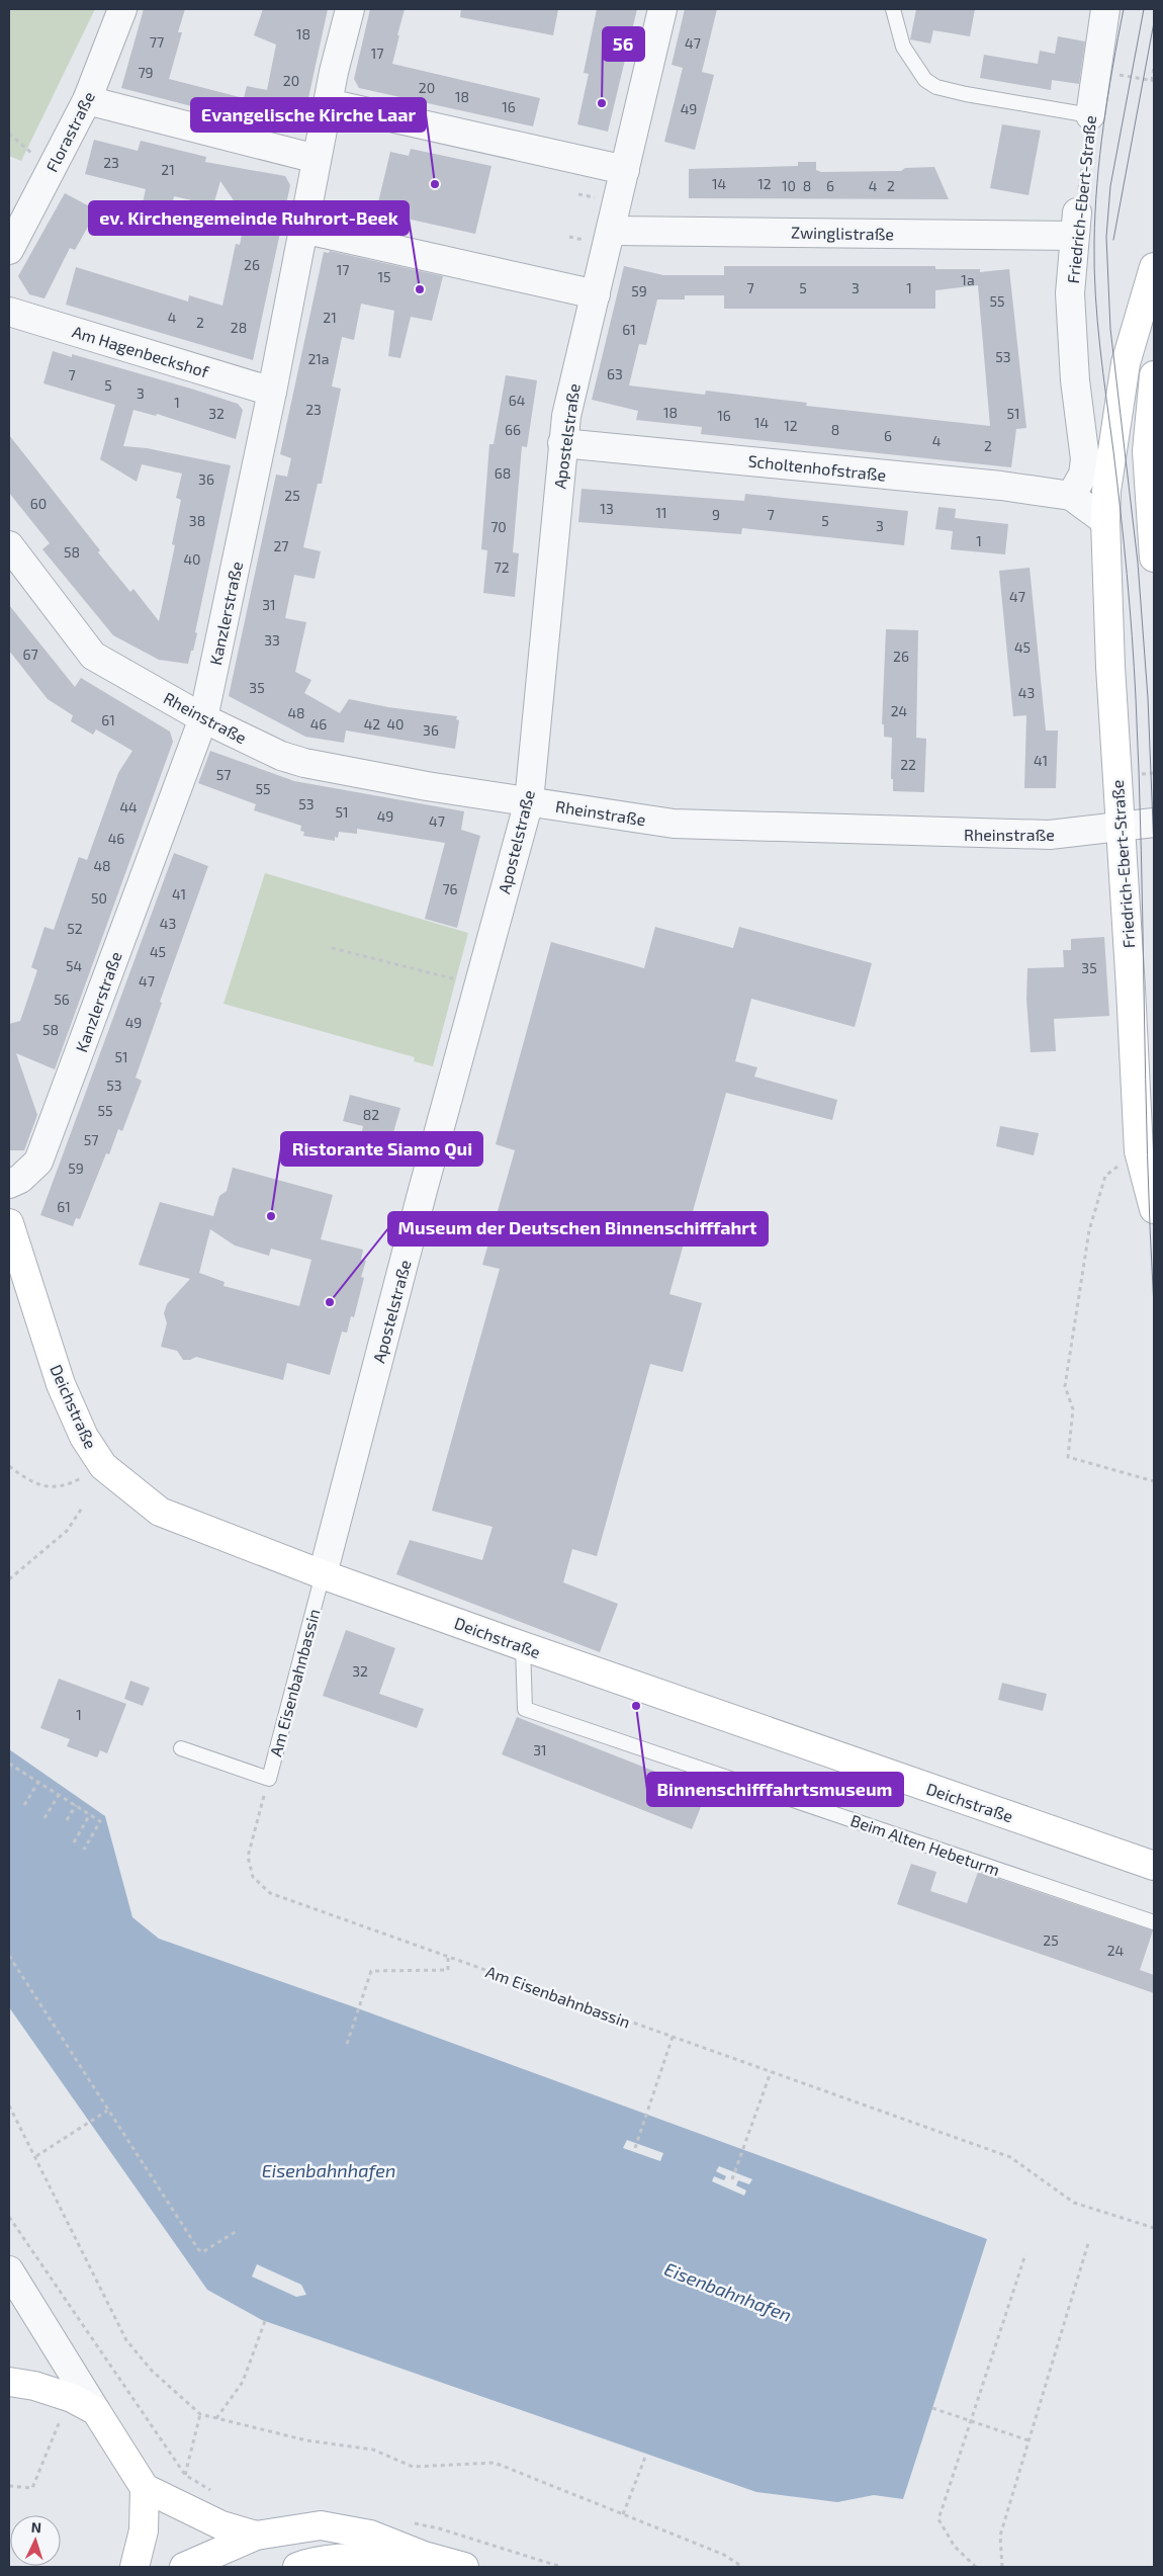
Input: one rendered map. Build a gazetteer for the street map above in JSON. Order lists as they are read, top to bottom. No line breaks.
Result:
{"streets":{"street":["Florastraße","Friedrich-Ebert-Straße","Zwinglistraße","Am Hagenbeckshof","Apostelstraße","Scholtenhofstraße","Kanzlerstraße","Rheinstraße","Deichstraße"],"lane":["Am Eisenbahnbassin","Beim Alten Hebeturm"]},"crossings":[["Friedrich-Ebert-Straße","Zwinglistraße"],["Friedrich-Ebert-Straße","Scholtenhofstraße"],["Friedrich-Ebert-Straße","Rheinstraße"],["Zwinglistraße","Apostelstraße"],["Am Hagenbeckshof","Kanzlerstraße"],["Apostelstraße","Scholtenhofstraße"],["Apostelstraße","Rheinstraße"],["Apostelstraße","Deichstraße"],["Apostelstraße","Am Eisenbahnbassin"],["Kanzlerstraße","Rheinstraße"],["Deichstraße","Am Eisenbahnbassin"],["Deichstraße","Beim Alten Hebeturm"]],"water":["Eisenbahnhafen"],"places":["56","Evangelische Kirche Laar","ev. Kirchengemeinde Ruhrort-Beek","Ristorante Siamo Qui","Museum der Deutschen Binnenschifffahrt","Binnenschifffahrtsmuseum"],"house_numbers":["18","77","47","17","79","20","20","18","16","49","23","21","14","12","10","8","6","4","2","26","17","15","1a","7","5","3","1","59","55","4","21","2","28","61","53","21a","63","7","5","3","64","1","23","18","32","51","16","14","12","66","8","6","4","2","68","36","25","60","13","11","9","7","38","5","3","70","1","27","58","40","72","47","31","33","45","67","26","35","43","24","48","61","46","42","40","36","41","22","57","55","53","44","51","49","47","46","48","76","41","50","43","52","45","54","35","47","56","49","58","51","53","55","82","57","59","61","32","1","31","25","24"],"north":"top"}
